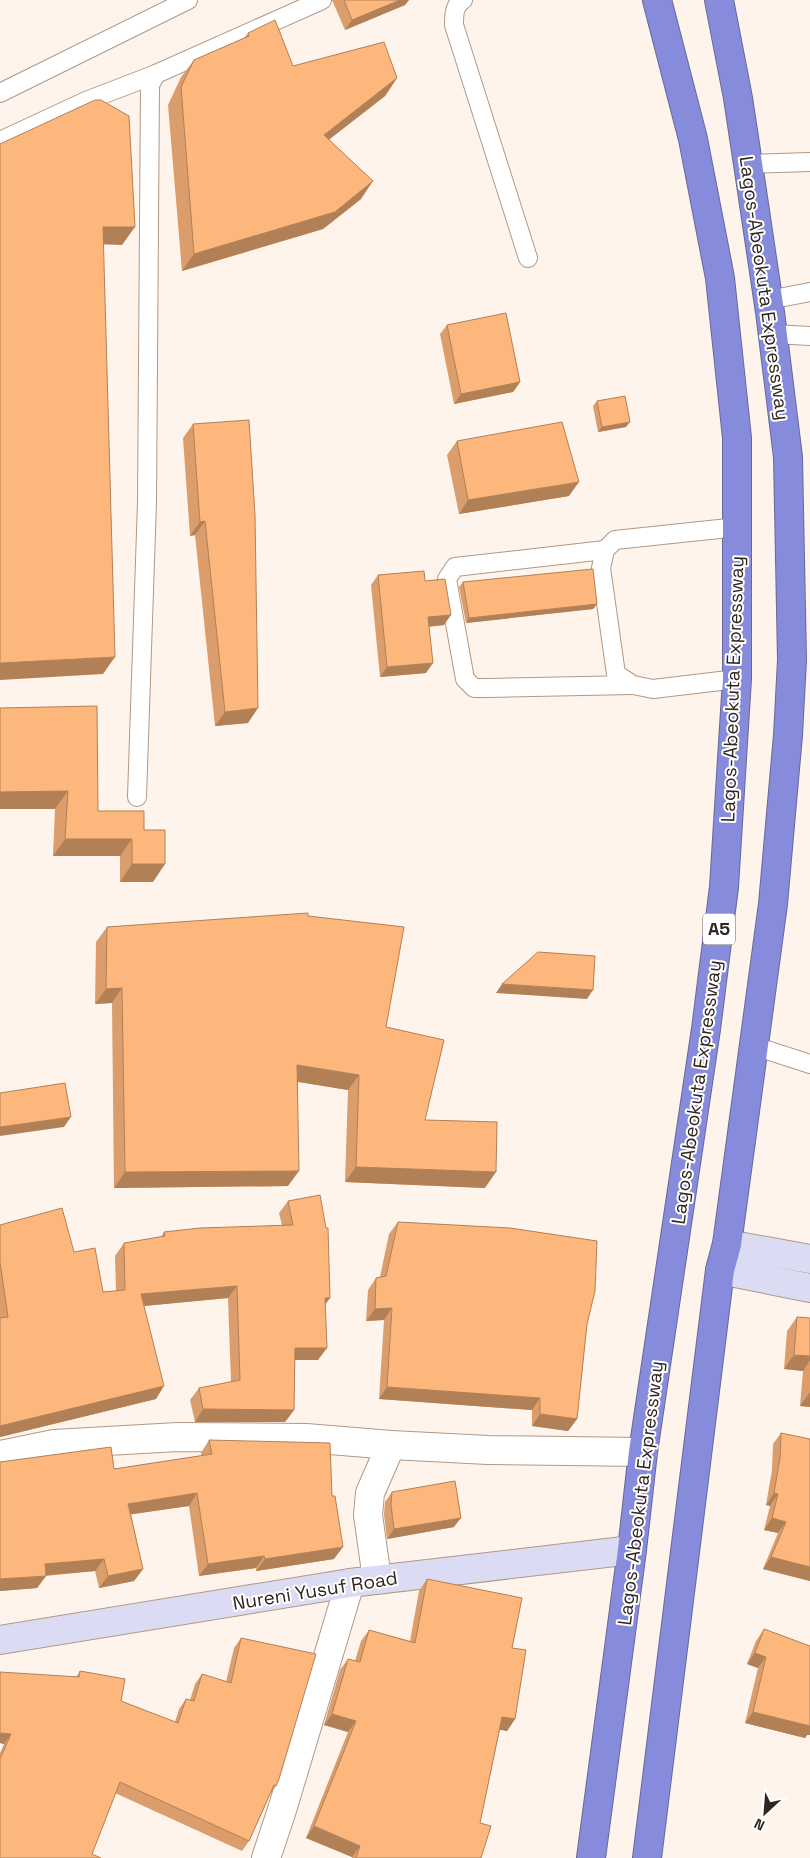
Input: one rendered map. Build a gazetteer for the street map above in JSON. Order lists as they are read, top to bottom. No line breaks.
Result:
{"streets":{"highway":["Lagos-Abeokuta Expressway","A5"],"street":["Nureni Yusuf Road"]},"crossings":[["Lagos-Abeokuta Expressway","Nureni Yusuf Road"]],"north":"bottom left"}
